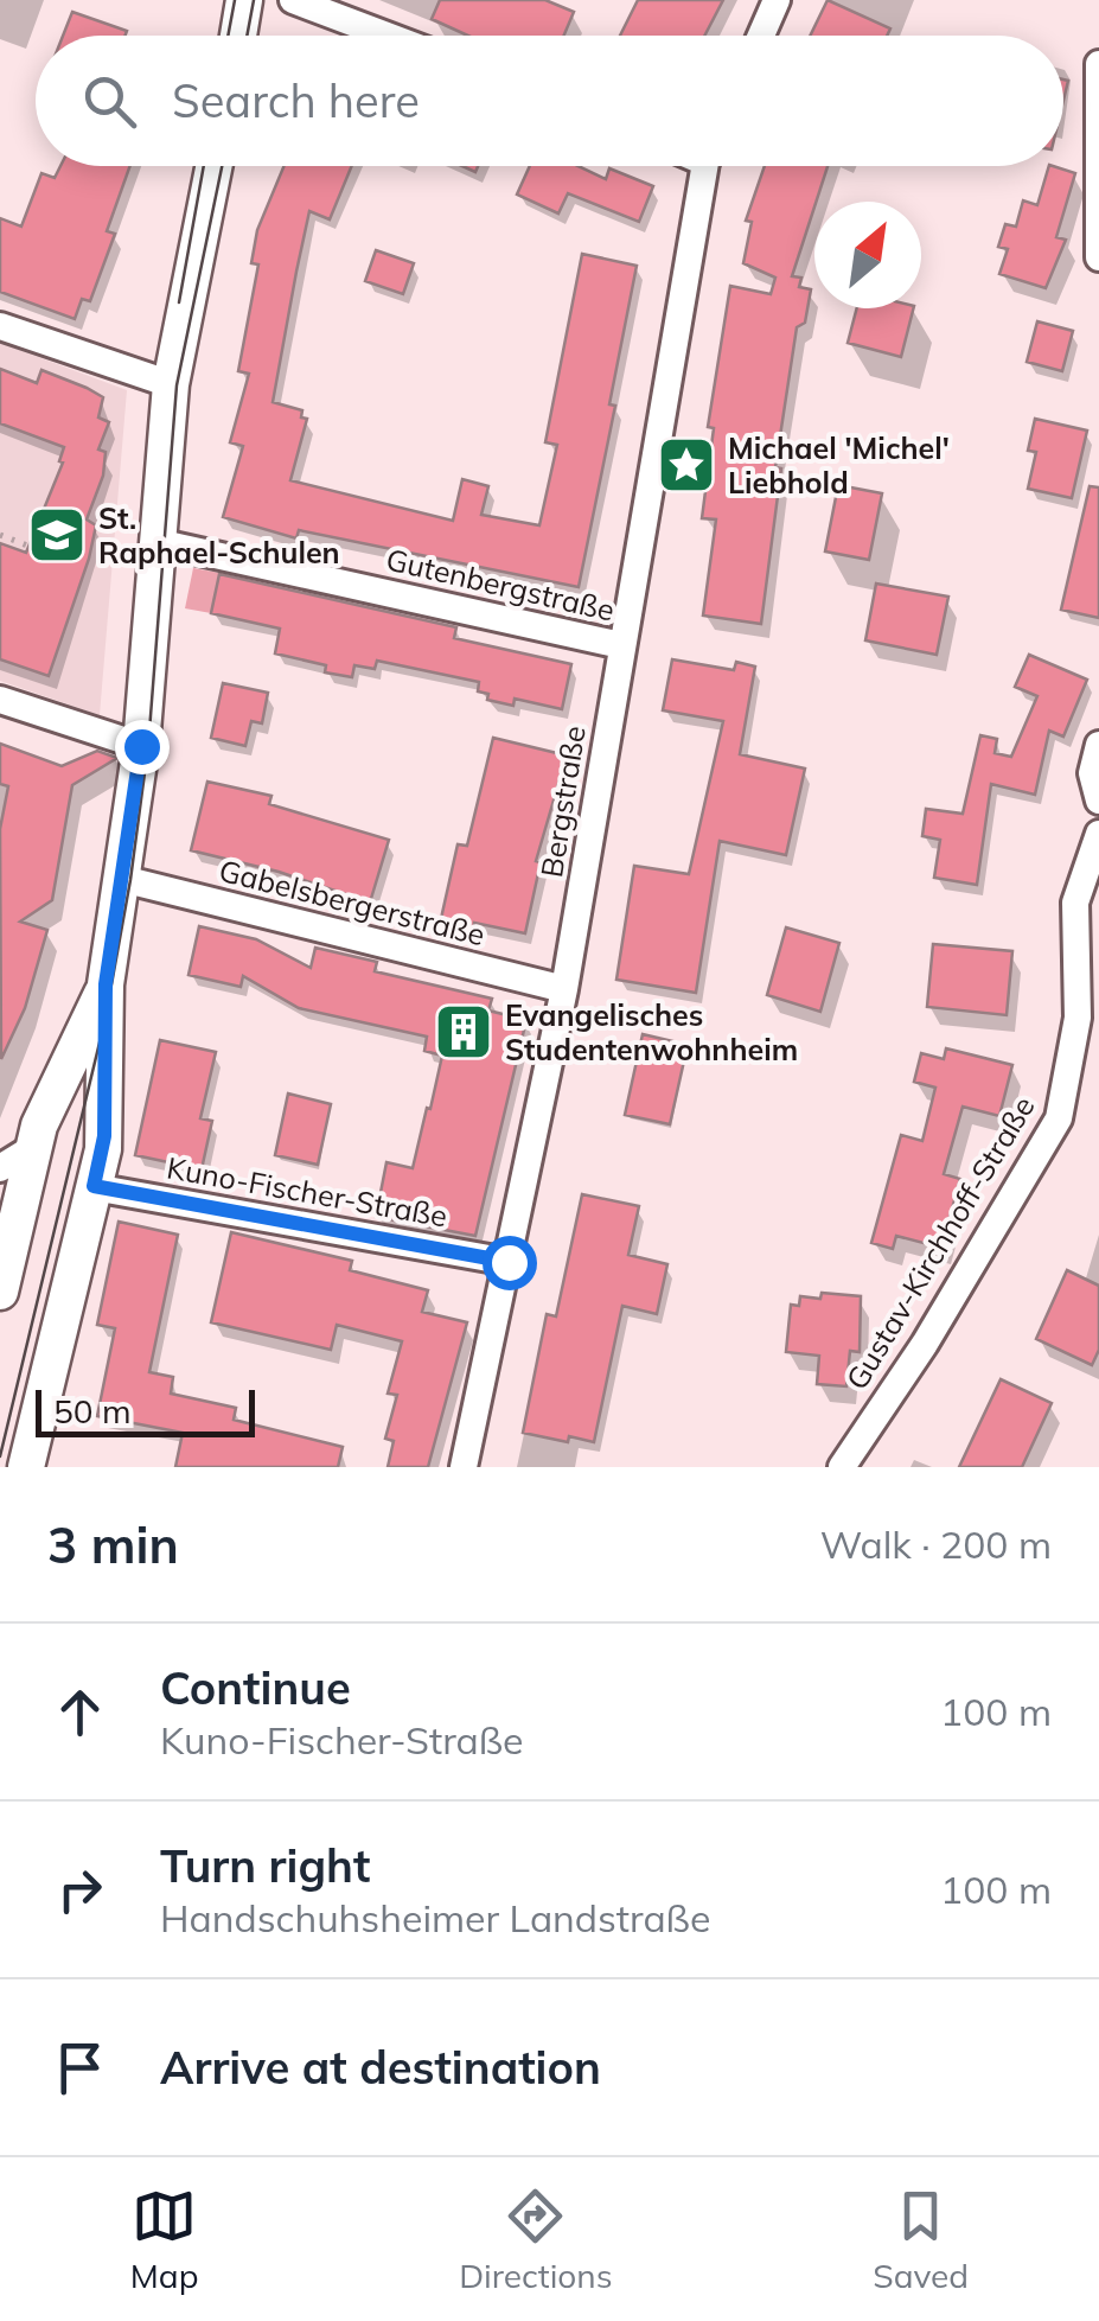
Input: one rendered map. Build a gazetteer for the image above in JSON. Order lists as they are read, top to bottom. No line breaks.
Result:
{"streets":{"street":["Gutenbergstraße","Bergstraße","Gabelsbergerstraße","Kuno-Fischer-Straße","Gustav-Kirchhoff-Straße"]},"crossings":[["Gutenbergstraße","Bergstraße"],["Bergstraße","Gabelsbergerstraße"],["Bergstraße","Kuno-Fischer-Straße"]],"places":{"place":["Michael 'Michel' Liebhold"],"school or university":["St. Raphael-Schulen"],"building":["Evangelisches Studentenwohnheim"]},"scale_bar":"50 m","north":"top right","page":{"search":"Search here","scale":"50 m","heading":["3 min","Walk · 200 m"],"list":[["Continue","Kuno-Fischer-Straße","100 m"],["Turn right","Handschuhsheimer Landstraße","100 m"],"Arrive at destination"],"nav":["Map","Directions","Saved"]}}
